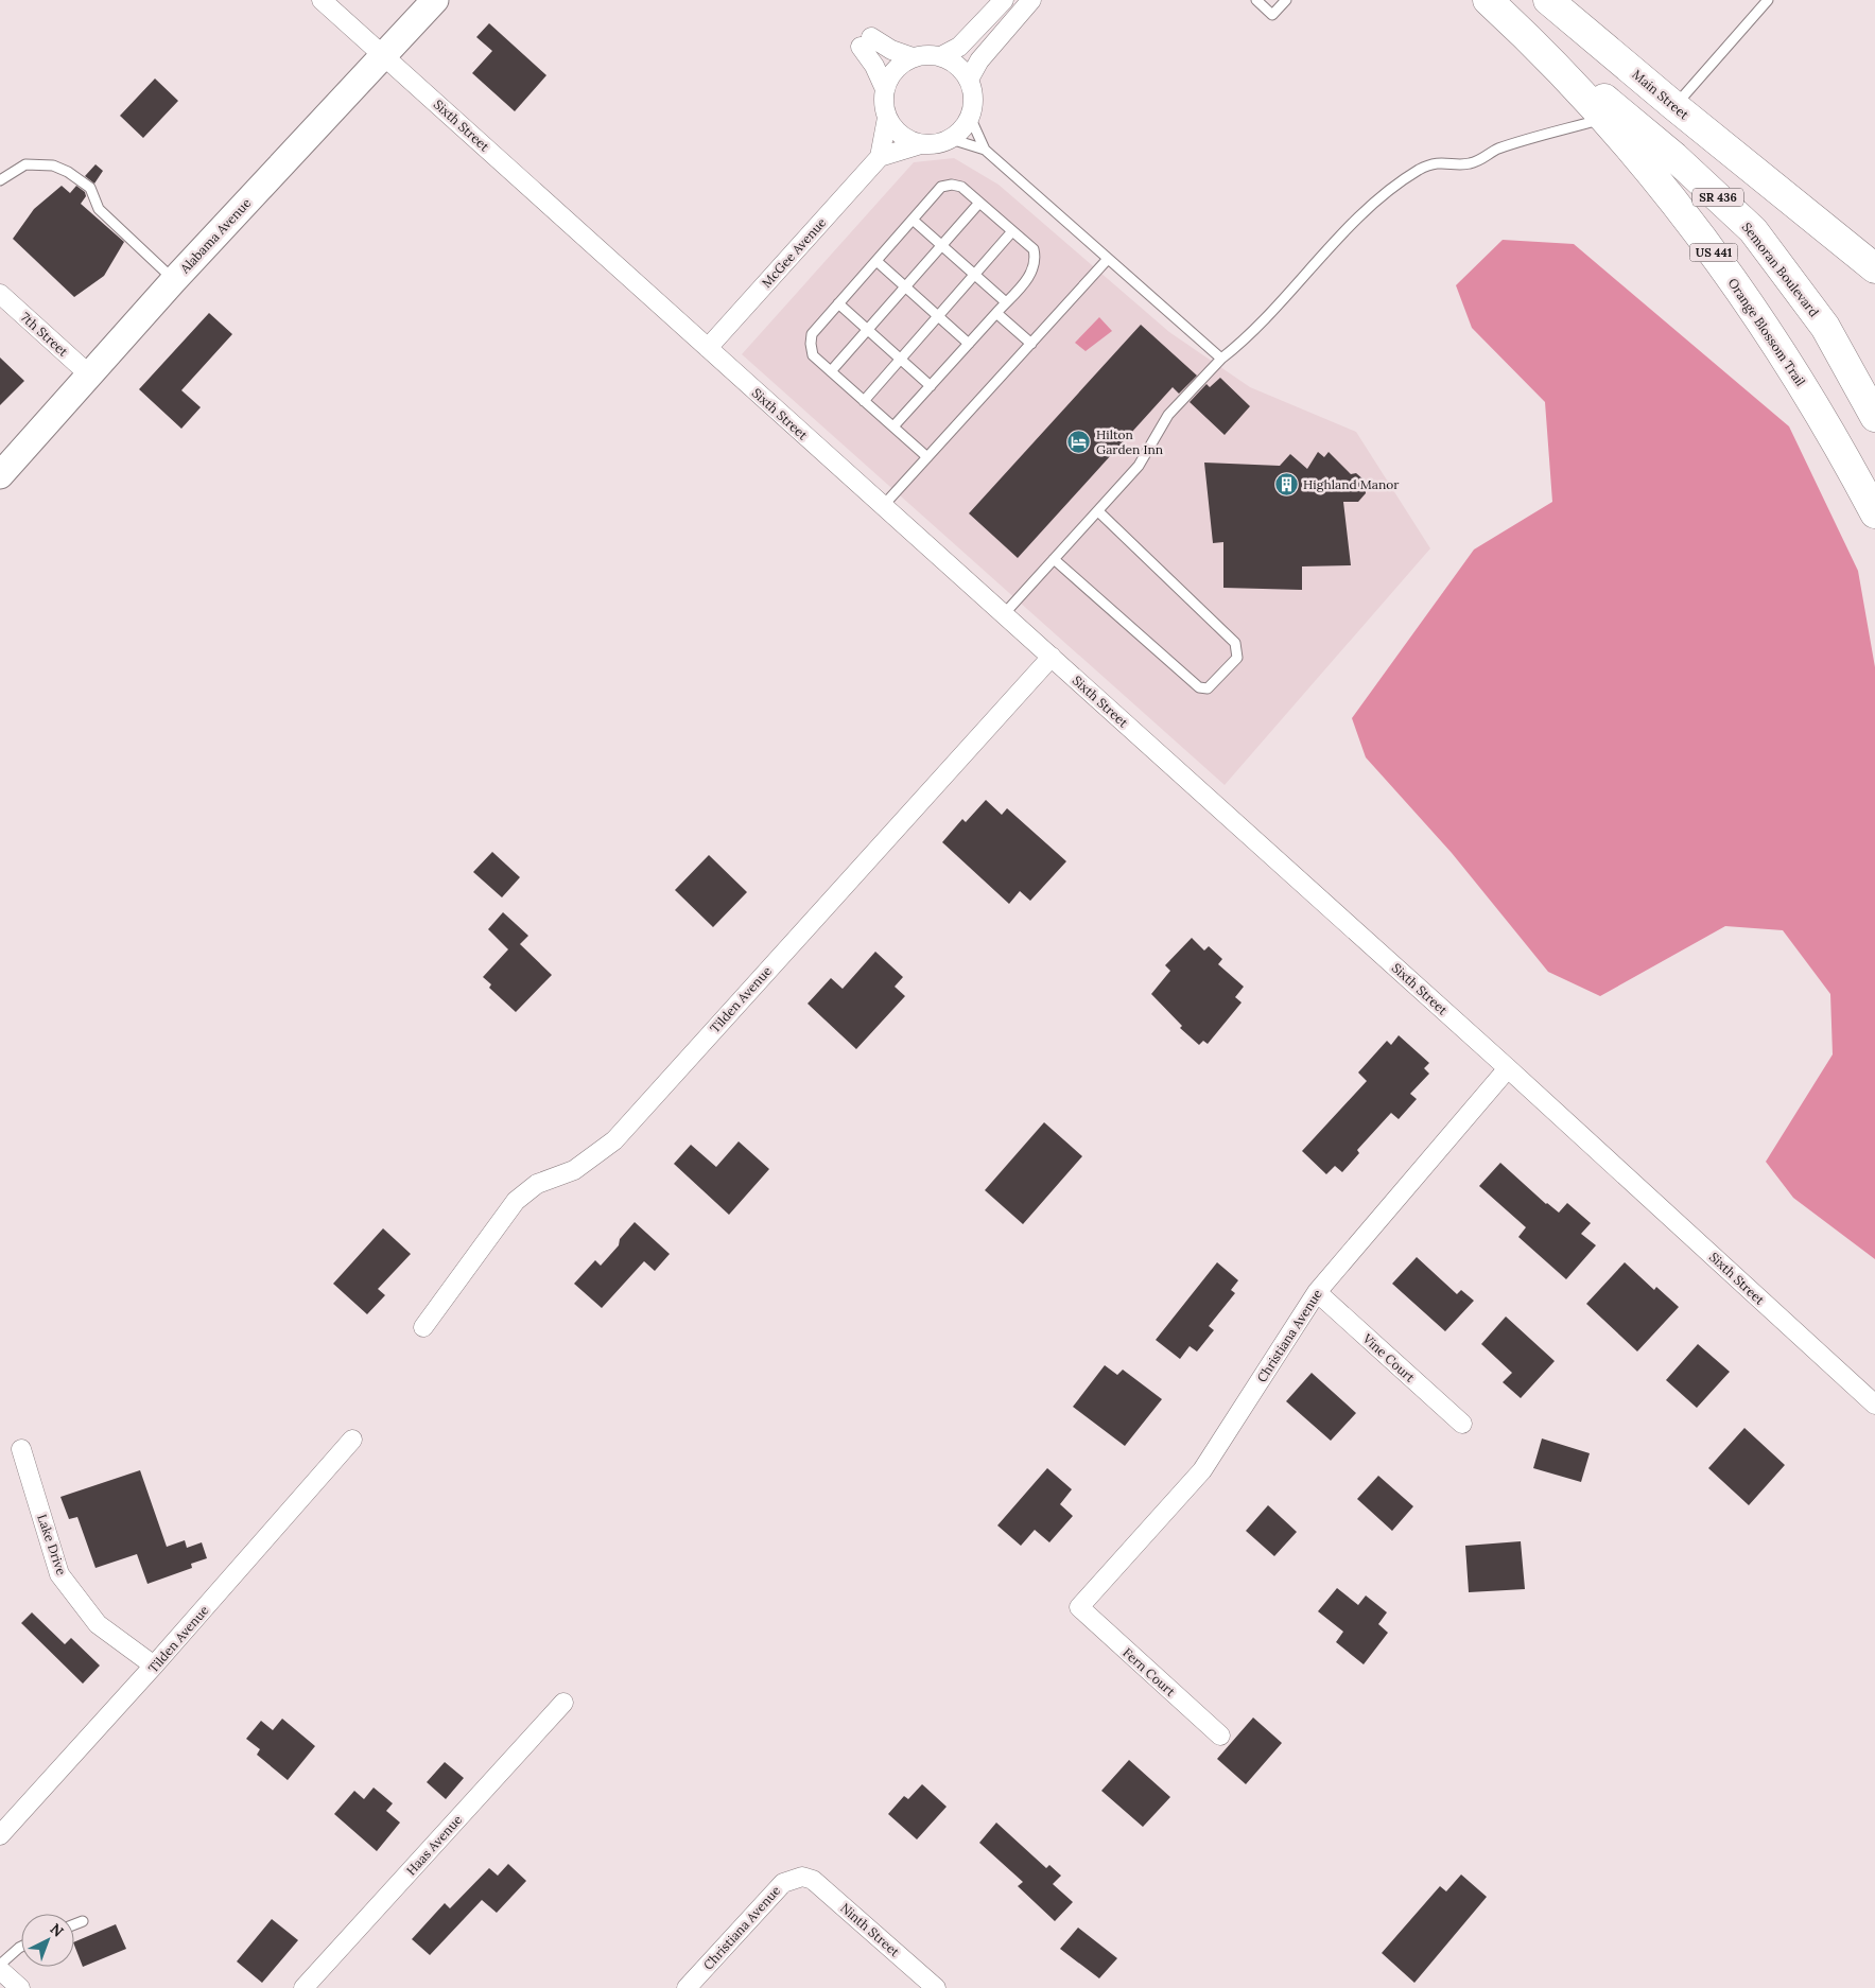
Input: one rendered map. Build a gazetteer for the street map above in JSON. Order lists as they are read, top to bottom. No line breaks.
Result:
{"streets":{"main road":["Main Street","SR 436","US 441","Semoran Boulevard","Orange Blossom Trail"],"street":["Sixth Street","Alabama Avenue","McGee Avenue","7th Street","Tilden Avenue","Christiana Avenue","Vine Court","Lake Drive","Fern Court","Haas Avenue","Ninth Street"]},"crossings":[["Sixth Street","Alabama Avenue"],["Sixth Street","McGee Avenue"],["Sixth Street","Tilden Avenue"],["Sixth Street","Christiana Avenue"],["Alabama Avenue","7th Street"],["US 441","Semoran Boulevard"],["US 441","Orange Blossom Trail"],["Semoran Boulevard","Orange Blossom Trail"],["Tilden Avenue","Lake Drive"],["Christiana Avenue","Vine Court"],["Christiana Avenue","Fern Court"],["Christiana Avenue","Ninth Street"]],"places":{"hotel":["Hilton Garden Inn"],"building":["Highland Manor"]},"north":"top right"}
